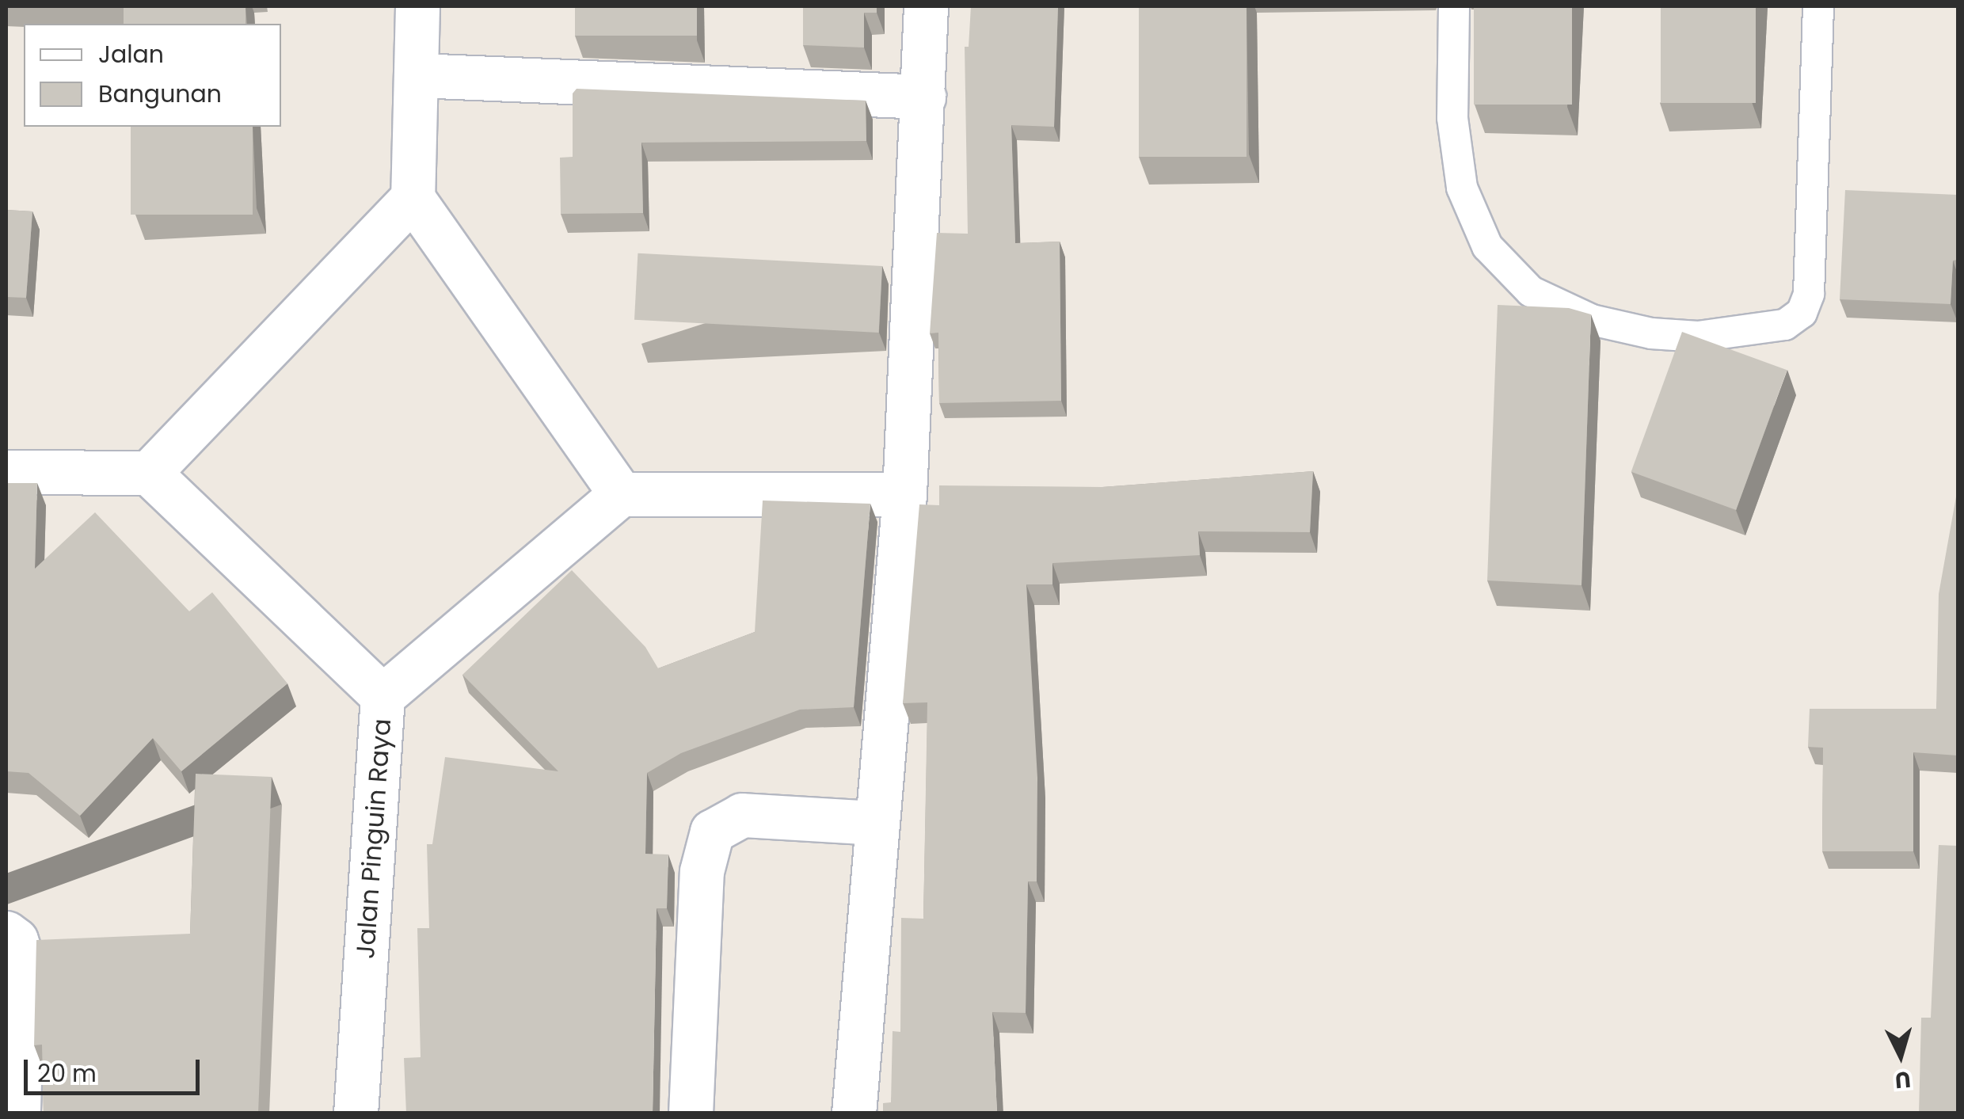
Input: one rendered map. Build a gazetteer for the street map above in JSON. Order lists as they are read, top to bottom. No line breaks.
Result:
{"streets":{"street":["Jalan Pinguin Raya"]},"legend":["Jalan","Bangunan"],"scale_bar":"20 m","north":"bottom"}
